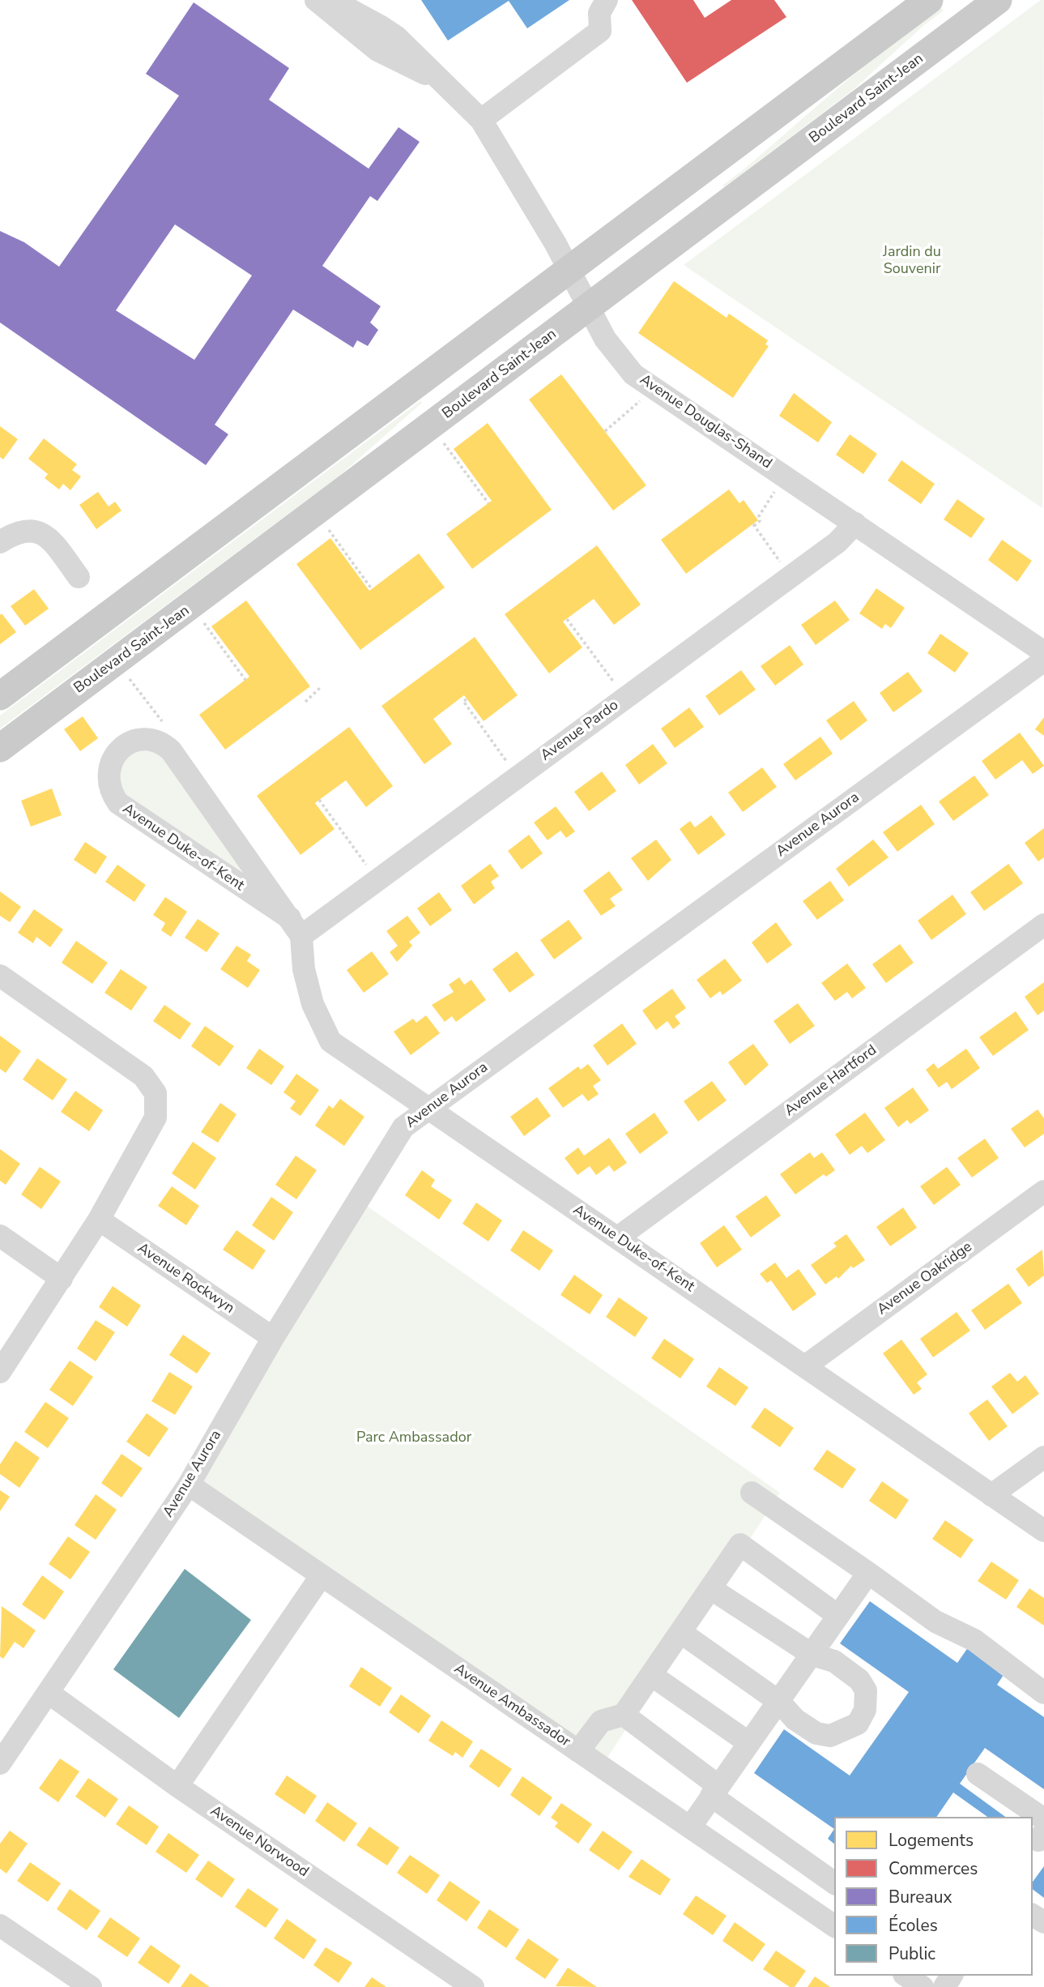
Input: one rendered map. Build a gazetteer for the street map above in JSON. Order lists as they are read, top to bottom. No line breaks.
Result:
{"streets":{"main road":["Boulevard Saint-Jean"],"street":["Avenue Douglas-Shand","Avenue Pardo","Avenue Aurora","Avenue Duke-of-Kent","Avenue Hartford","Avenue Rockwyn","Avenue Oakridge","Avenue Ambassador","Avenue Norwood"]},"crossings":[["Boulevard Saint-Jean","Avenue Douglas-Shand"],["Avenue Douglas-Shand","Avenue Pardo"],["Avenue Pardo","Avenue Duke-of-Kent"],["Avenue Aurora","Avenue Duke-of-Kent"],["Avenue Aurora","Avenue Rockwyn"],["Avenue Aurora","Avenue Ambassador"],["Avenue Aurora","Avenue Norwood"],["Avenue Duke-of-Kent","Avenue Hartford"],["Avenue Duke-of-Kent","Avenue Oakridge"]],"parks":["Jardin du Souvenir","Parc Ambassador"],"legend":["Logements","Commerces","Bureaux","Écoles","Public"]}
